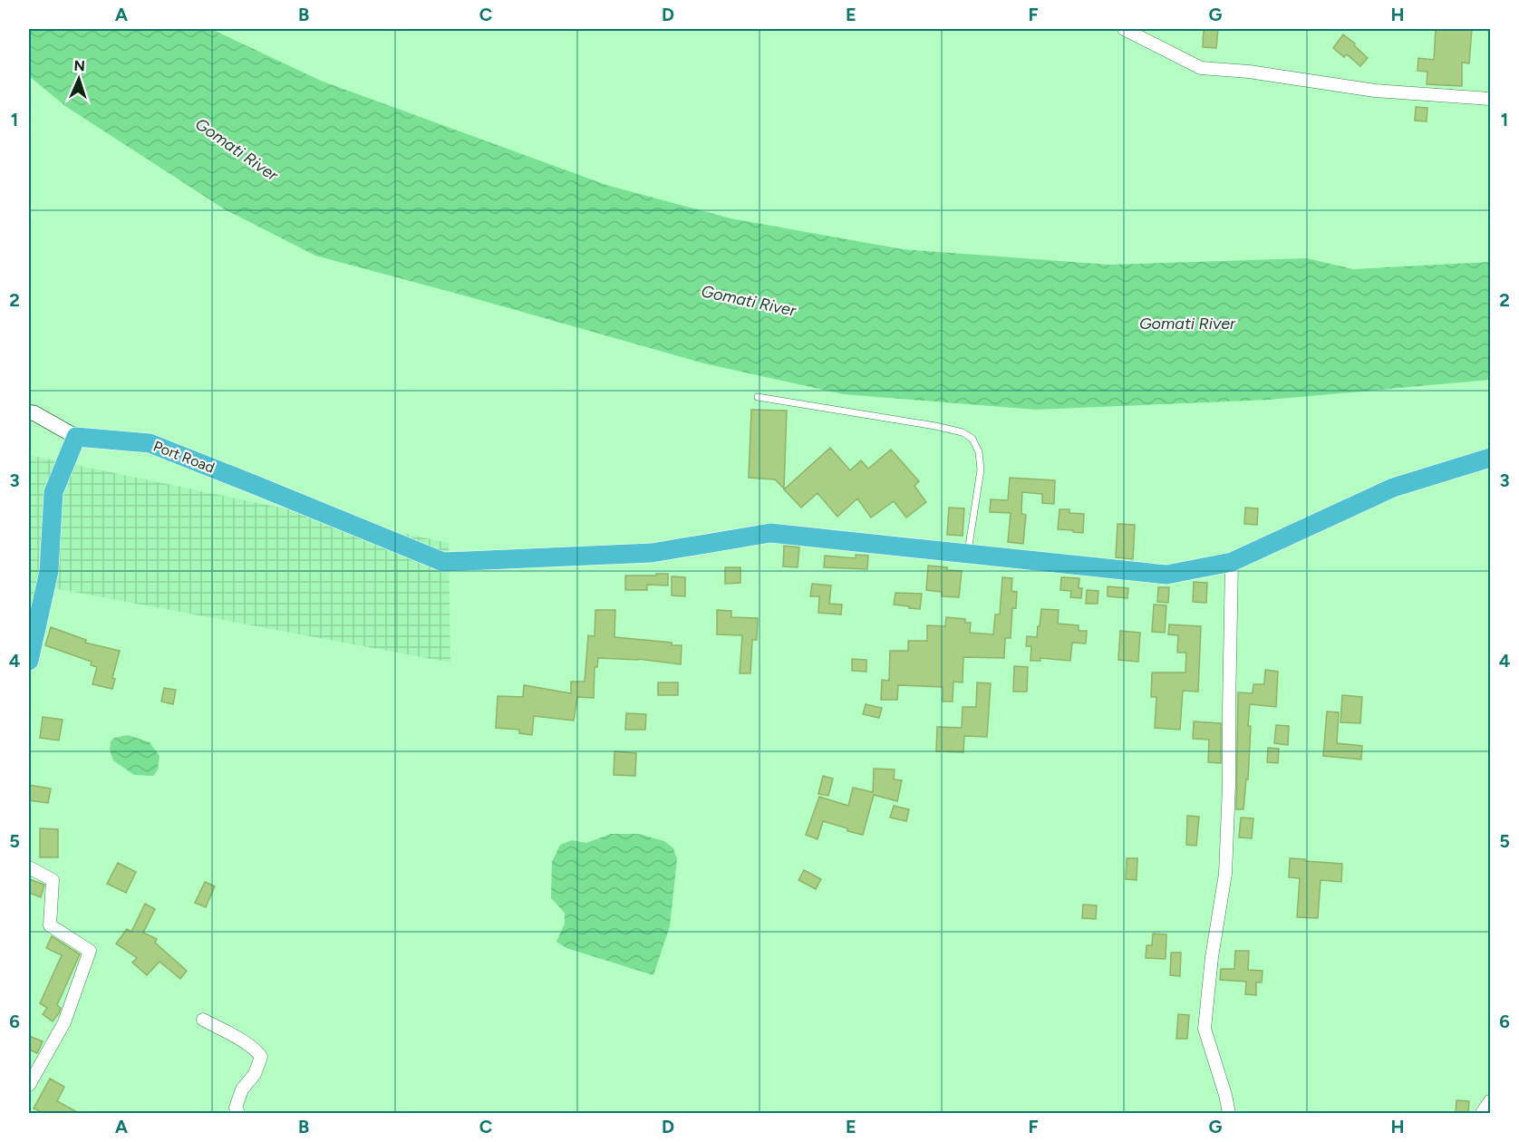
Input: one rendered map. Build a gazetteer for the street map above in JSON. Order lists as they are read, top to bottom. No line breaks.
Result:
{"streets":{"highway":["Port Road"]},"water":["Gomati River"],"north":"top","grid":{"columns":["A","B","C","D","E","F","G","H"],"rows":["1","2","3","4","5","6"]}}
